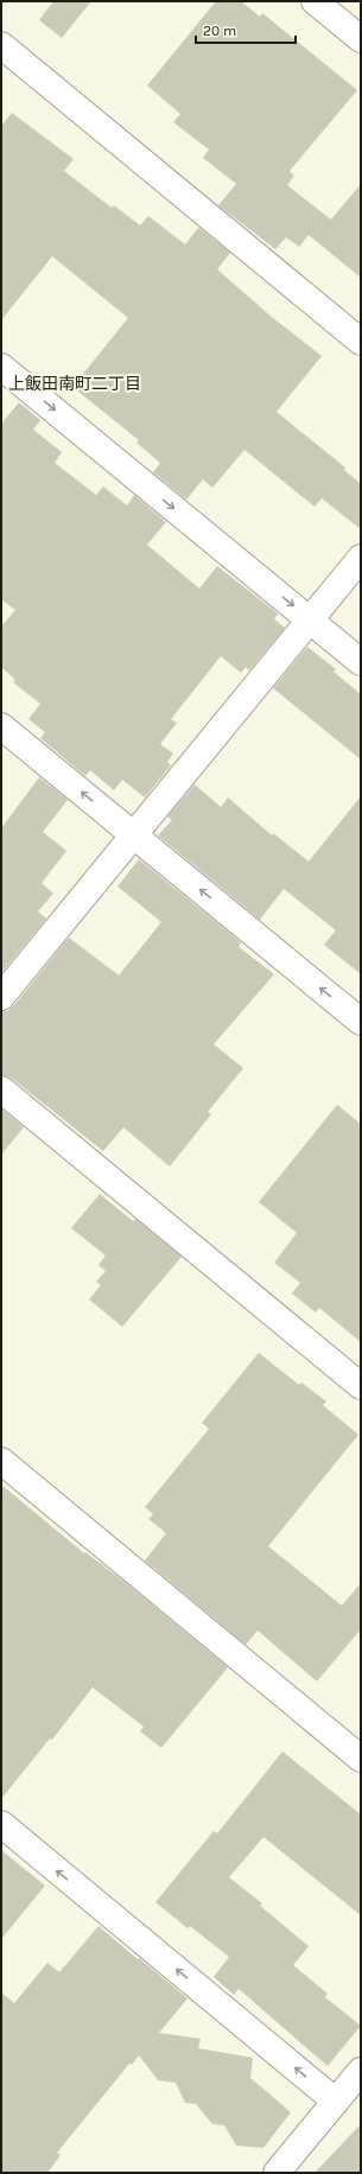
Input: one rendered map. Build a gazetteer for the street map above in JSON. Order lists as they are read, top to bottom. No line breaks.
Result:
{"districts":["上飯田南町二丁目"],"scale_bar":"20 m"}
